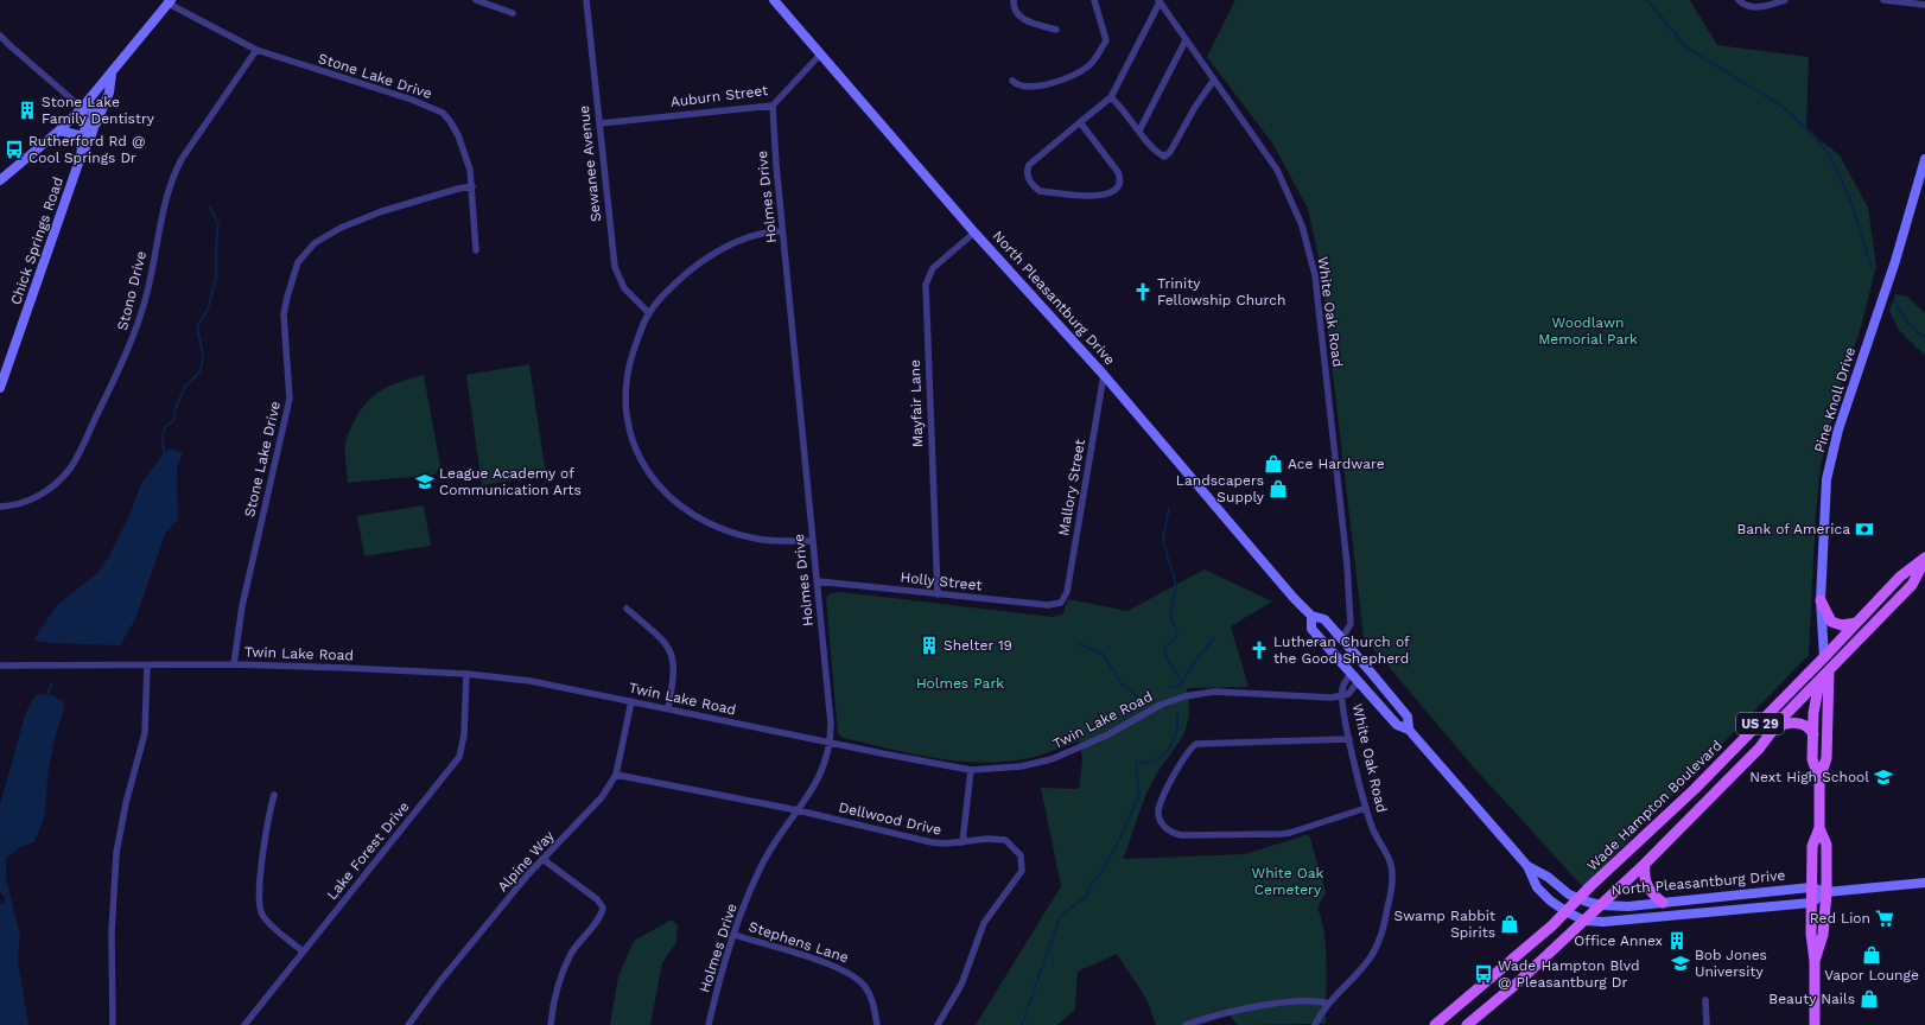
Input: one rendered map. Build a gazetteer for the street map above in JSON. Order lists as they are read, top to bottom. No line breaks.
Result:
{"streets":{"main road":["Chick Springs Road","North Pleasantburg Drive","Pine Knoll Drive","US 29","Wade Hampton Boulevard"],"street":["Stone Lake Drive","Auburn Street","Sewanee Avenue","Holmes Drive","Stono Drive","White Oak Road","Mayfair Lane","Mallory Street","Holly Street","Twin Lake Road","Dellwood Drive","Lake Forest Drive","Alpine Way","Stephens Lane"]},"crossings":[["Stone Lake Drive","Stono Drive"],["Stone Lake Drive","Twin Lake Road"],["Auburn Street","Sewanee Avenue"],["Auburn Street","Holmes Drive"],["Auburn Street","North Pleasantburg Drive"],["Holmes Drive","Holly Street"],["Holmes Drive","Twin Lake Road"],["Holmes Drive","Dellwood Drive"],["Holmes Drive","Stephens Lane"],["North Pleasantburg Drive","White Oak Road"],["North Pleasantburg Drive","Pine Knoll Drive"],["North Pleasantburg Drive","Mayfair Lane"],["North Pleasantburg Drive","Mallory Street"],["North Pleasantburg Drive","Wade Hampton Boulevard"],["White Oak Road","Twin Lake Road"],["Pine Knoll Drive","Wade Hampton Boulevard"],["Mayfair Lane","Holly Street"],["Mallory Street","Holly Street"],["Twin Lake Road","Lake Forest Drive"],["Twin Lake Road","Alpine Way"],["Dellwood Drive","Alpine Way"]],"parks":["Woodlawn Memorial Park","Holmes Park","White Oak Cemetery"],"places":{"building":["Stone Lake Family Dentistry","Shelter 19","Office Annex"],"bus stop":["Rutherford Rd @ Cool Springs Dr","Wade Hampton Blvd @ Pleasantburg Dr"],"church":["Trinity Fellowship Church","Lutheran Church of the Good Shepherd"],"shop":["Ace Hardware","Landscapers Supply","Swamp Rabbit Spirits","Vapor Lounge","Beauty Nails"],"school or university":["League Academy of Communication Arts","Next High School","Bob Jones University"],"bank":["Bank of America"],"supermarket":["Red Lion"]}}
